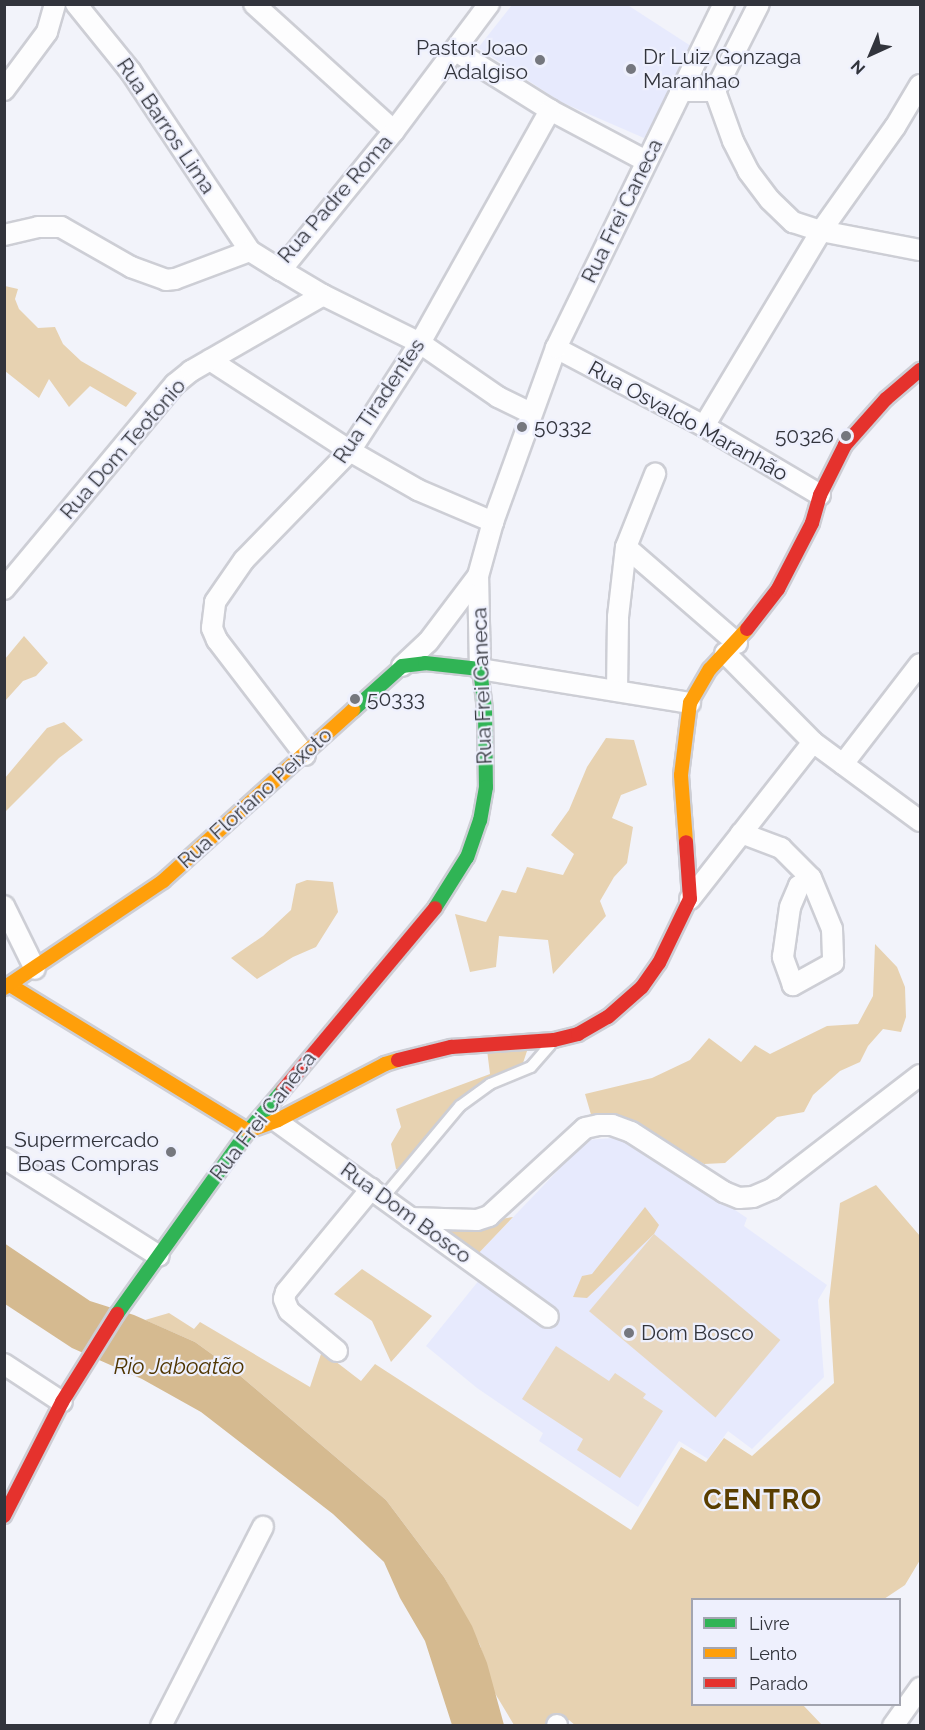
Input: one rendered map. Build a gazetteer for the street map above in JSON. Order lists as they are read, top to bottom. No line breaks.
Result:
{"streets":{"street":["Rua Barros Lima","Rua Padre Roma","Rua Frei Caneca","Rua Tiradentes","Rua Osvaldo Maranhão","Rua Dom Teotonio","Rua Floriano Peixoto","Rua Dom Bosco"]},"crossings":[["Rua Barros Lima","Rua Padre Roma"],["Rua Frei Caneca","Rua Osvaldo Maranhão"],["Rua Frei Caneca","Rua Floriano Peixoto"],["Rua Frei Caneca","Rua Dom Bosco"],["Rua Tiradentes","Rua Floriano Peixoto"]],"districts":["CENTRO"],"water":["Rio Jaboatão"],"places":["Pastor Joao Adalgiso","Dr Luiz Gonzaga Maranhao","50332","50326","50333","Supermercado Boas Compras","Dom Bosco"],"legend":["Livre","Lento","Parado"],"north":"bottom left"}
